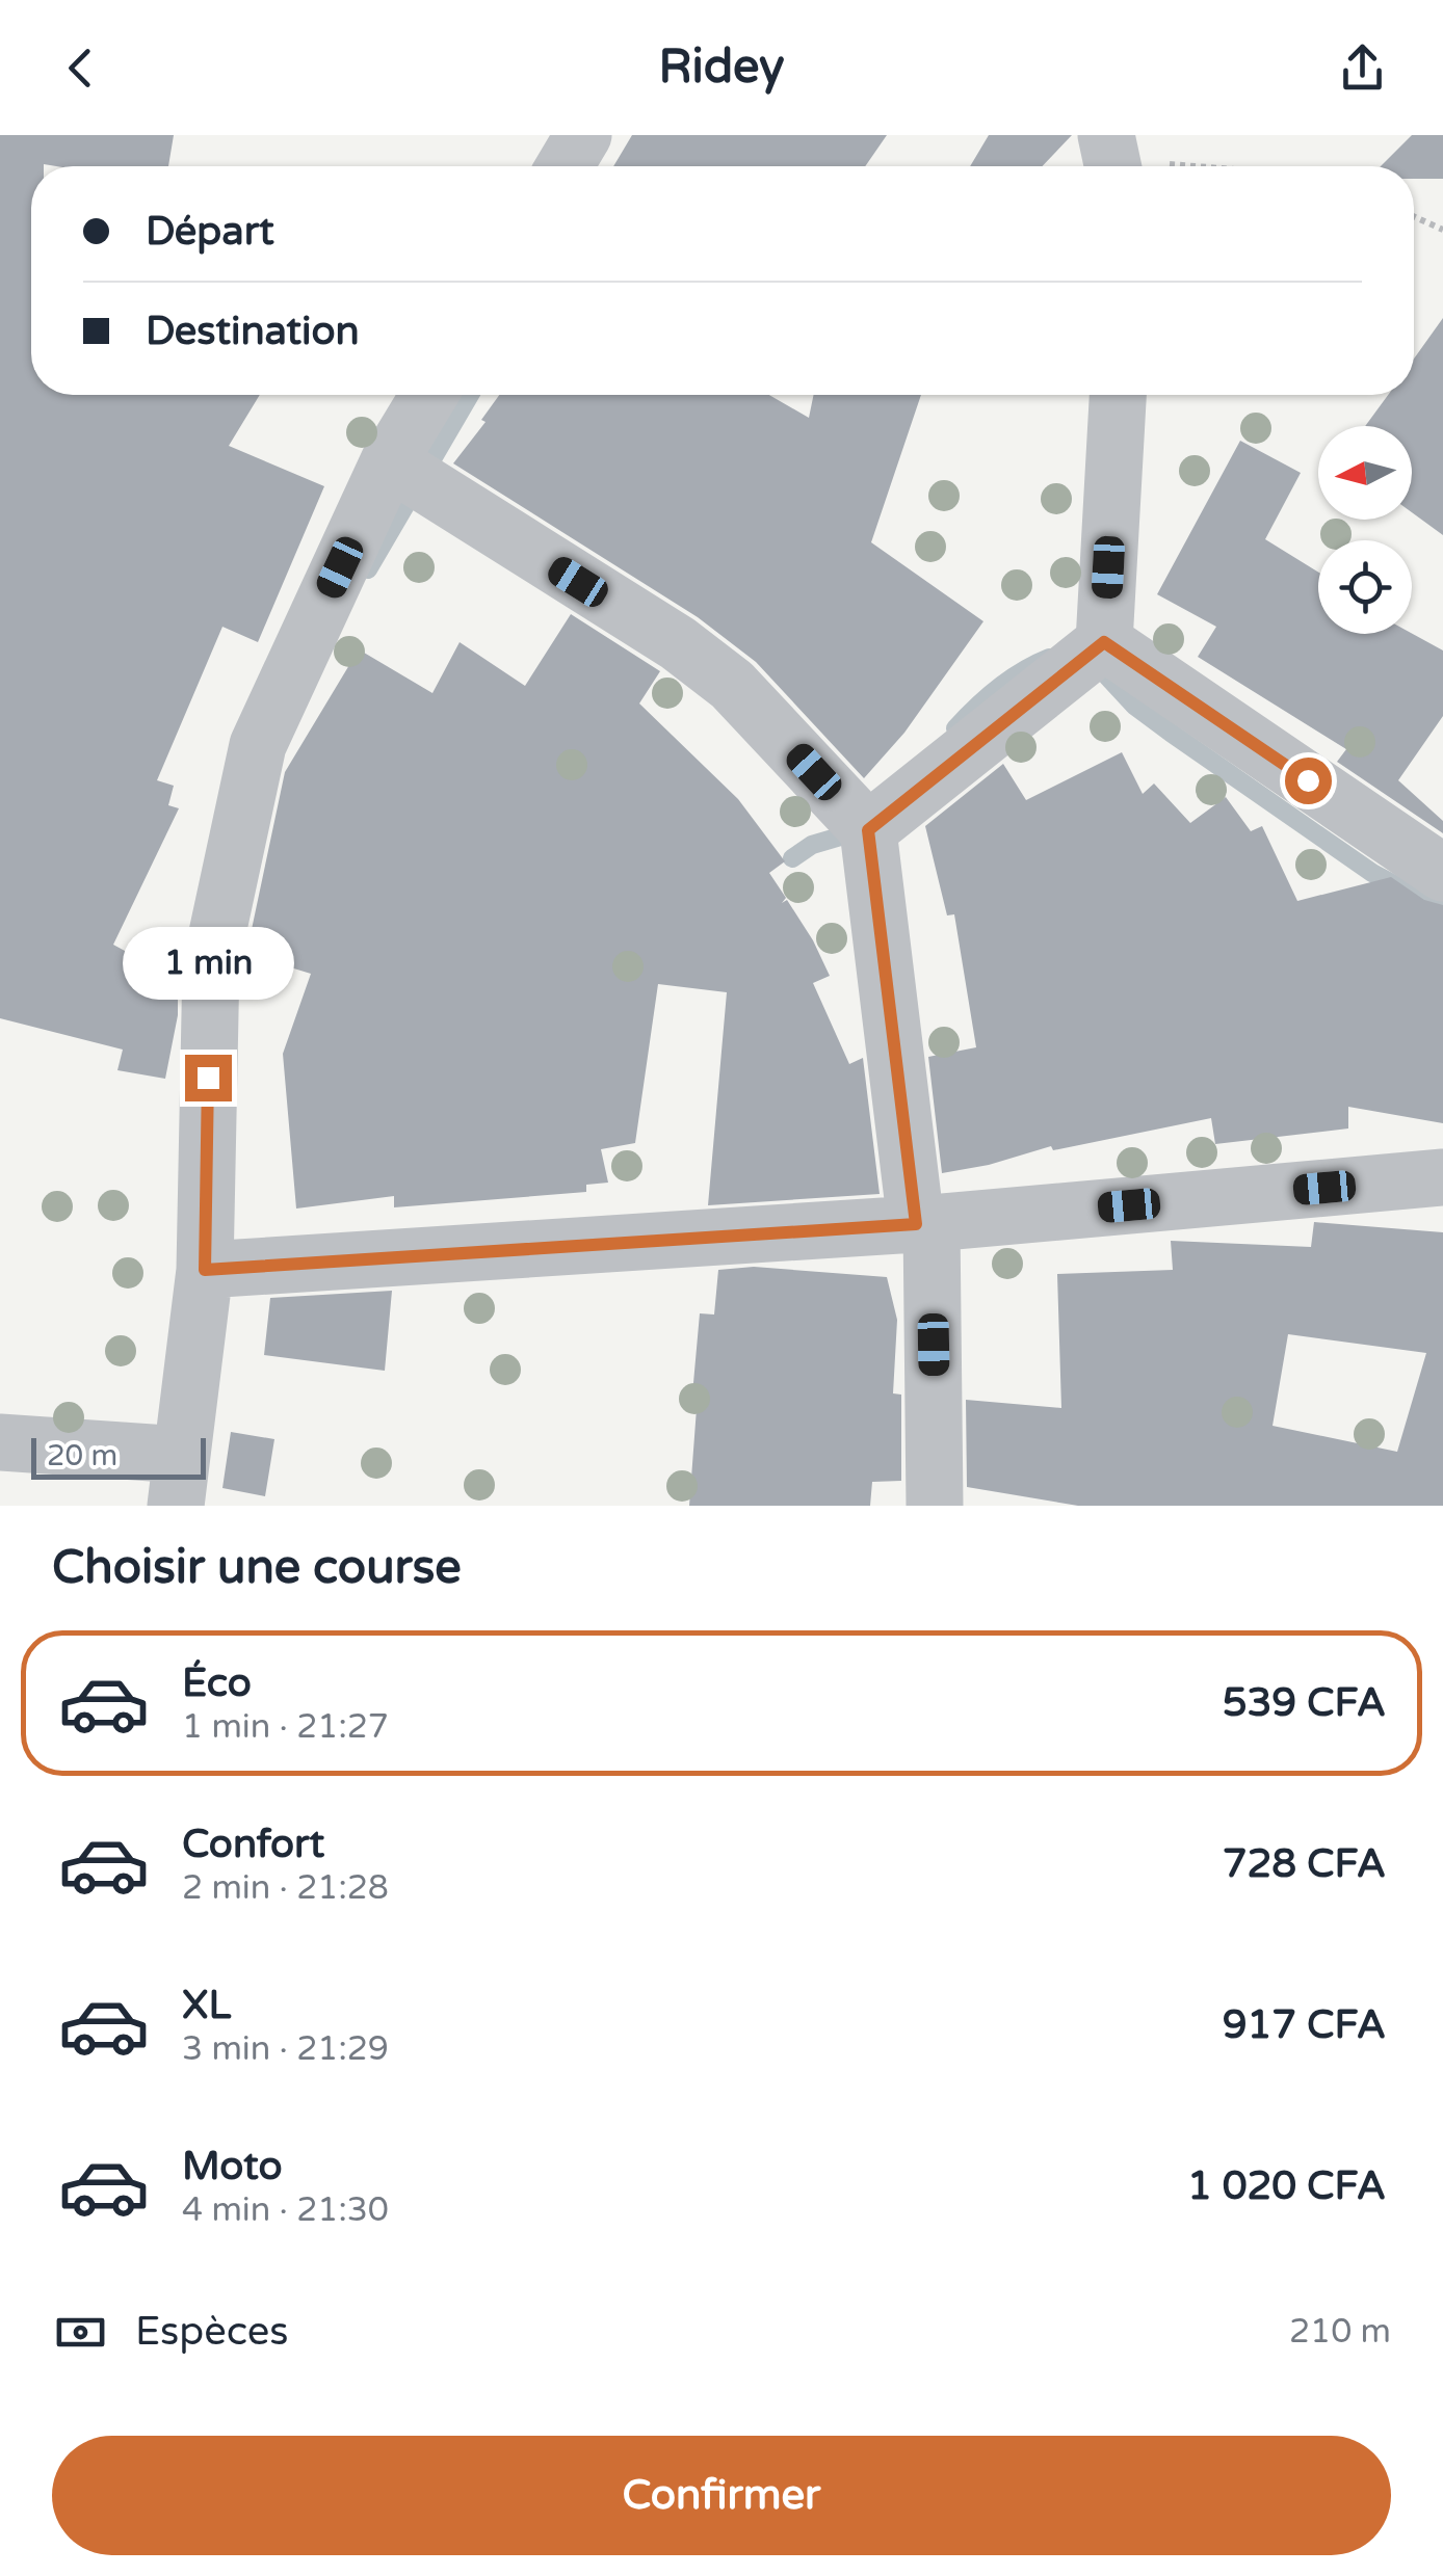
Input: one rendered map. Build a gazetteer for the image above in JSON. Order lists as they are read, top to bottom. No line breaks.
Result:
{"scale_bar":"20 m","north":"left","page":{"header":"Ridey","banner":["Départ","Destination"],"bubble":"1 min","scale":"20 m","heading":"Choisir une course","list":[{"name":"Éco","note":"1 min · 21:27","value":"539 CFA"},{"name":"Confort","note":"2 min · 21:28","value":"728 CFA"},{"name":"XL","note":"3 min · 21:29","value":"917 CFA"},{"name":"Moto","note":"4 min · 21:30","value":"1 020 CFA"}],"pay":["Espèces","210 m"],"buttons":"Confirmer"}}
